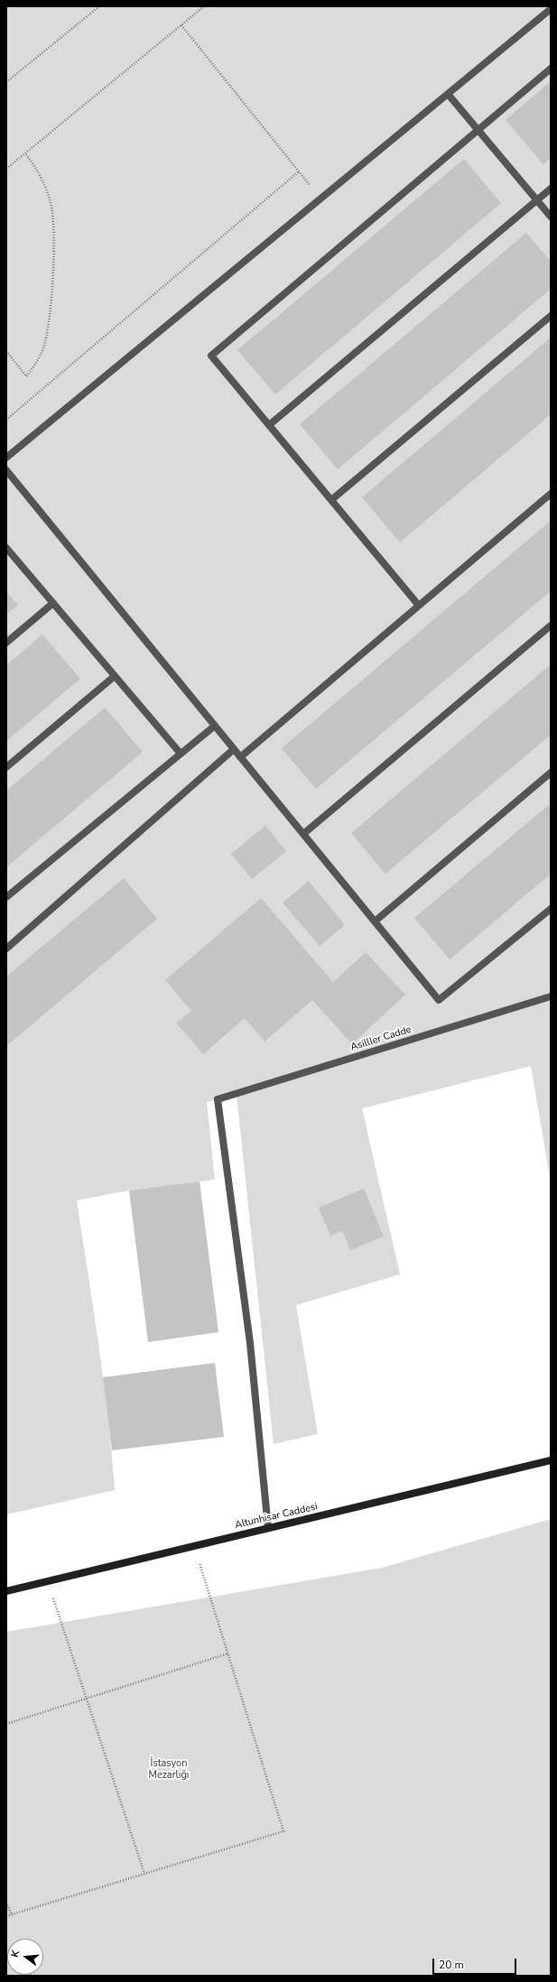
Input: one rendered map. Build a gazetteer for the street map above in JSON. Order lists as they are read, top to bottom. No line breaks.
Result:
{"streets":{"street":["Asilller Cadde","Altunhisar Caddesi"]},"crossings":[["Asilller Cadde","Altunhisar Caddesi"]],"parks":["İstasyon Mezarlığı"],"scale_bar":"20 m","north":"left"}
